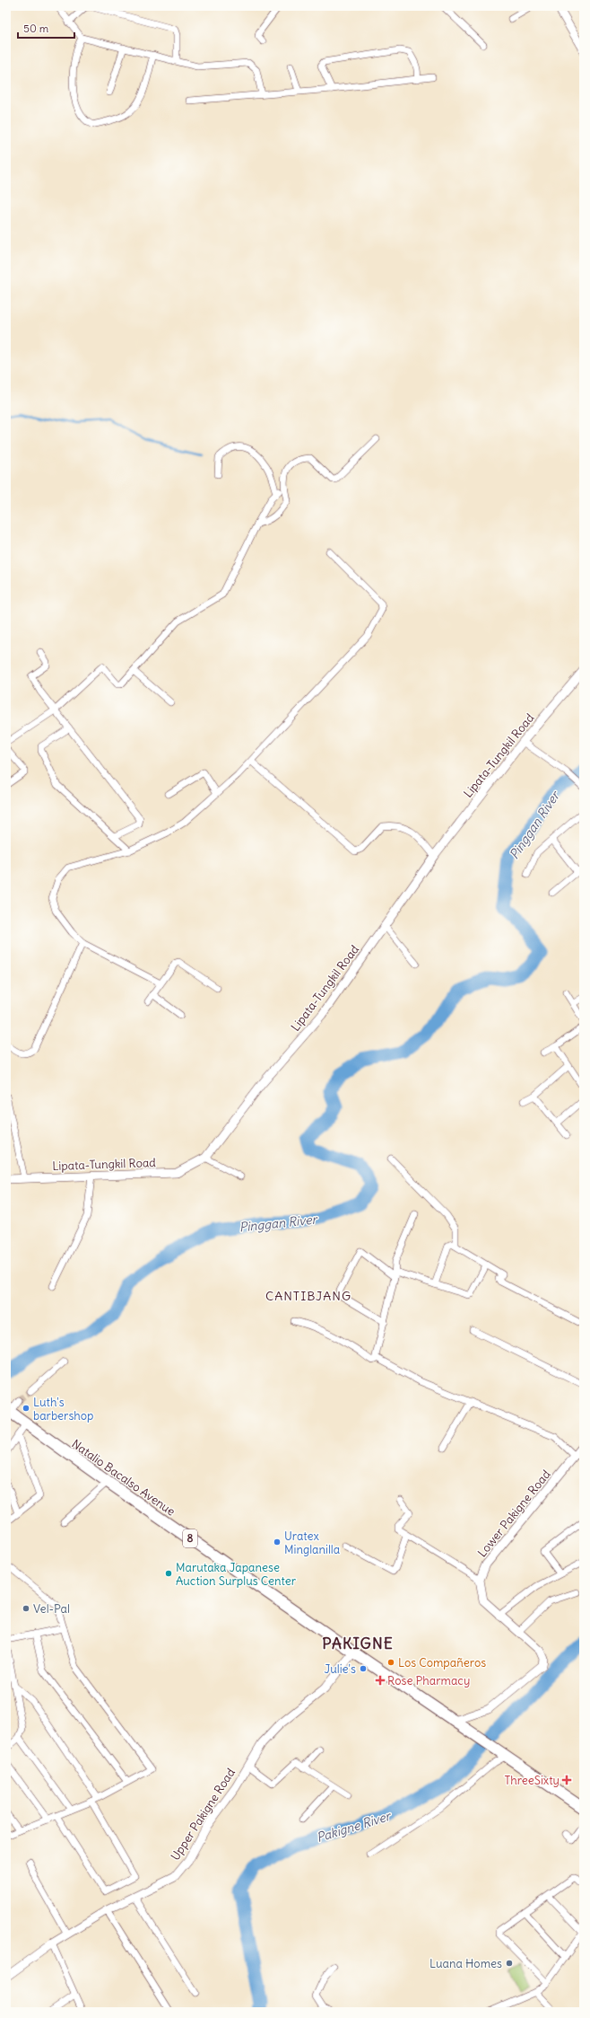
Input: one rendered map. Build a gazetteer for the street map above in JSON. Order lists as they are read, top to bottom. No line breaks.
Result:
{"streets":{"highway":["Natalio Bacalso Avenue","8"],"street":["Lipata-Tungkil Road","Lower Pakigne Road","Upper Pakigne Road"]},"crossings":[["Natalio Bacalso Avenue","Upper Pakigne Road"]],"districts":["CANTIBJANG","PAKIGNE"],"water":["Pinggan River","Pakigne River"],"places":{"other":["Luth's barbershop","Uratex Minglanilla","Marutaka Japanese Auction Surplus Center","Vel-Pal","Los Compañeros","Julie's","Luana Homes"],"health":["Rose Pharmacy","ThreeSixty"]},"scale_bar":"50 m"}
